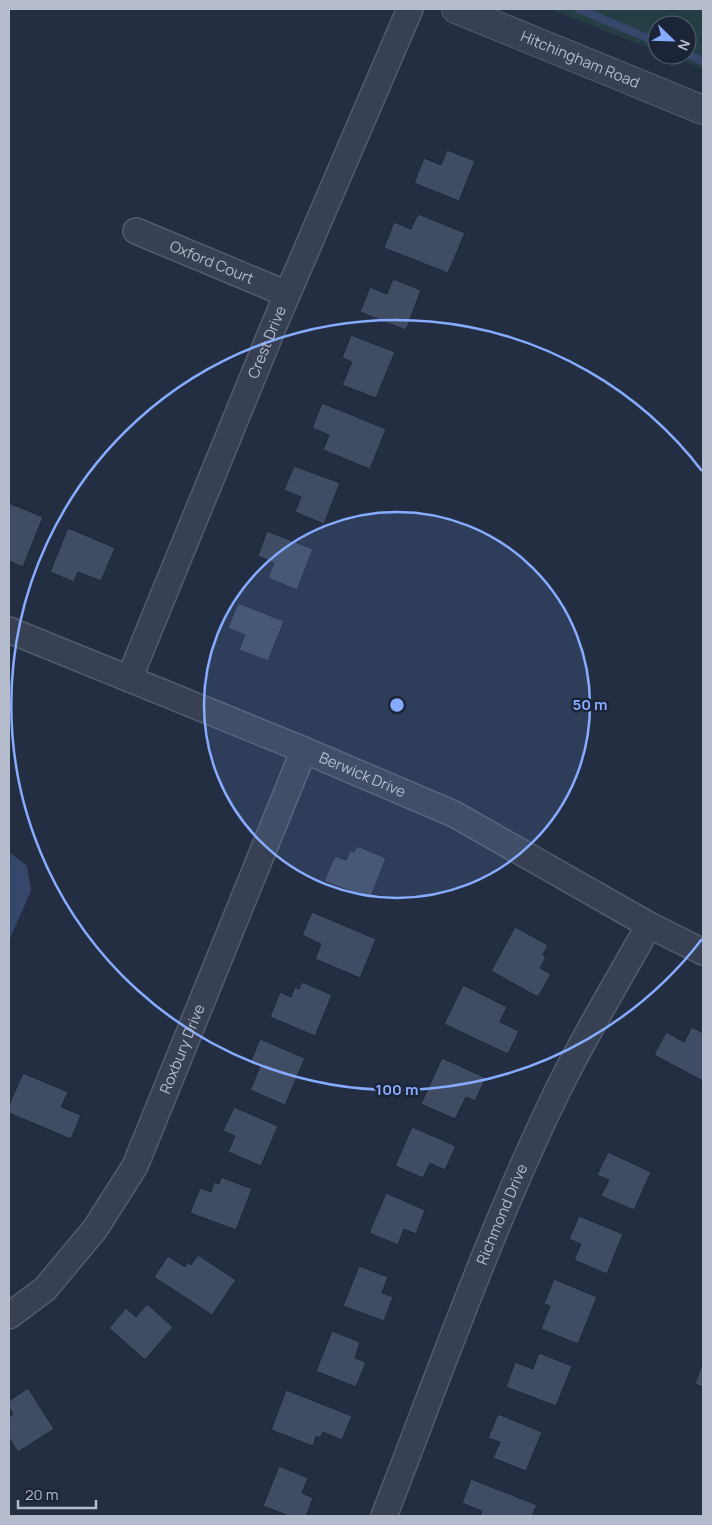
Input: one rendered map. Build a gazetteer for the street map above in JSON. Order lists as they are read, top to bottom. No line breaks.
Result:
{"streets":{"street":["Hitchingham Road","Oxford Court","Crest Drive","Berwick Drive","Roxbury Drive","Richmond Drive"]},"crossings":[["Oxford Court","Crest Drive"],["Crest Drive","Berwick Drive"],["Berwick Drive","Roxbury Drive"],["Berwick Drive","Richmond Drive"]],"scale_bar":"20 m","north":"bottom right","rings":["50 m","100 m"]}
